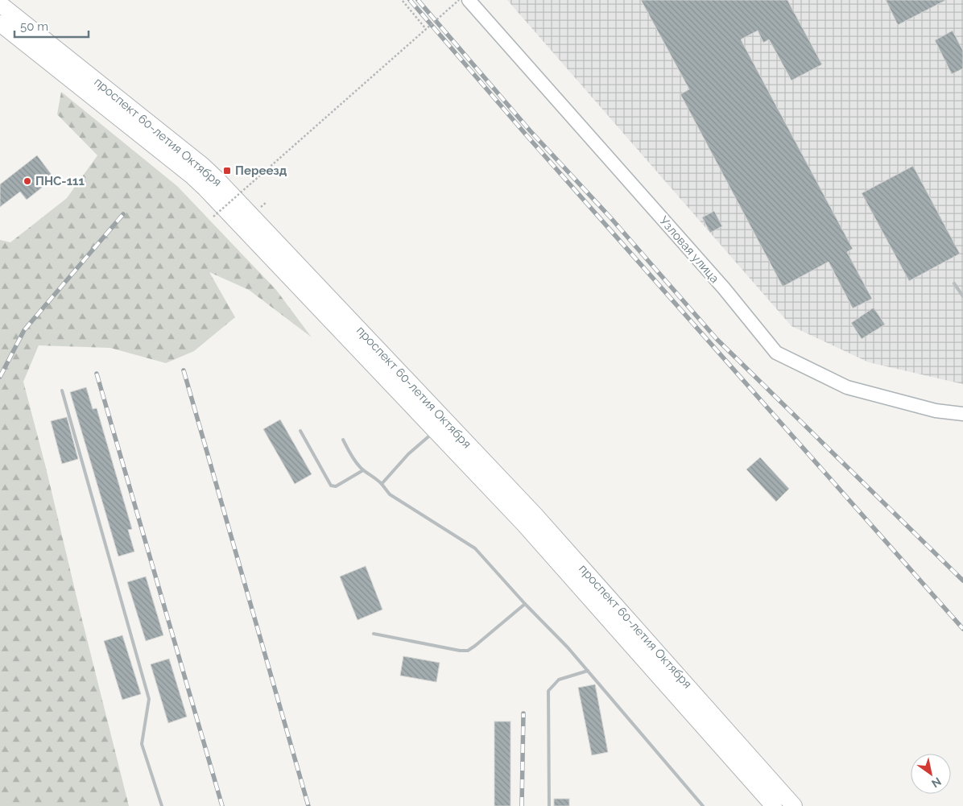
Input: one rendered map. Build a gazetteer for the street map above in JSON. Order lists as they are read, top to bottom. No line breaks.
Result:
{"streets":{"highway":["проспект 60-летия Октября"],"street":["Узловая улица"]},"places":{"transit":["Переезд"],"other":["ПНС-111"]},"scale_bar":"50 m","north":"bottom right"}
